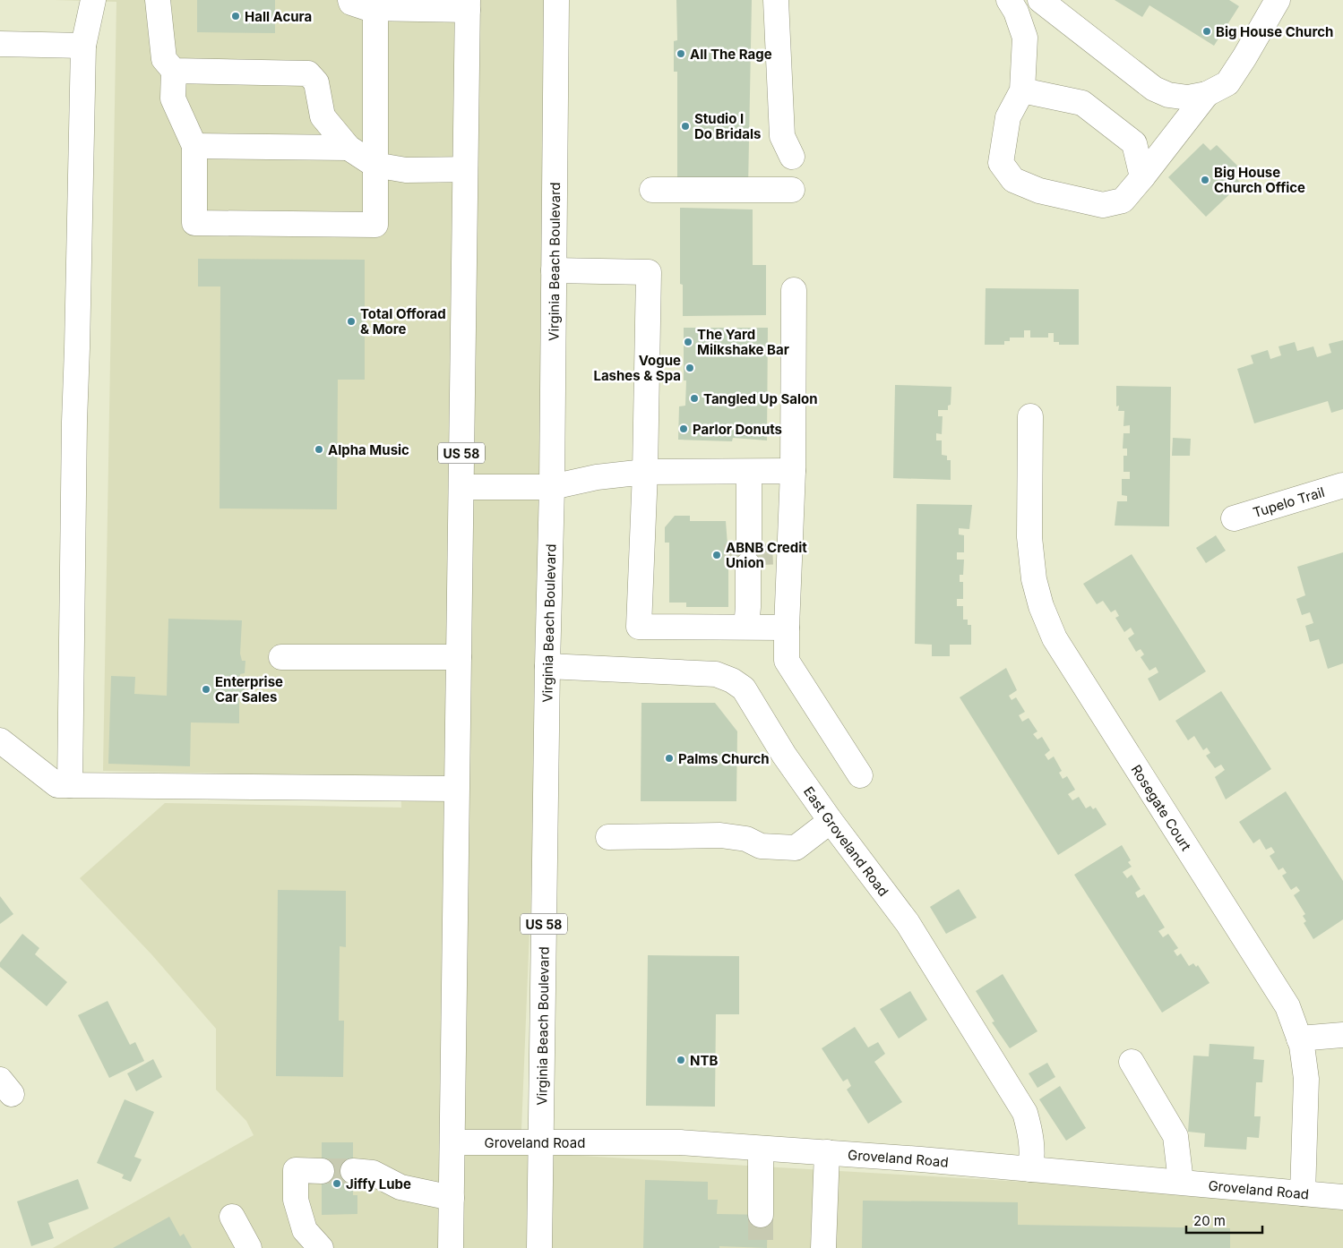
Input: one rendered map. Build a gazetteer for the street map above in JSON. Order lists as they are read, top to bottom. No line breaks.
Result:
{"streets":{"street":["Virginia Beach Boulevard","US 58","Tupelo Trail","Rosegate Court","East Groveland Road","Groveland Road"]},"crossings":[["Virginia Beach Boulevard","East Groveland Road"],["Virginia Beach Boulevard","Groveland Road"],["US 58","Groveland Road"],["Rosegate Court","Groveland Road"],["East Groveland Road","Groveland Road"]],"places":["Hall Acura","Big House Church","All The Rage","Studio I Do Bridals","Big House Church Office","Total Offorad & More","The Yard Milkshake Bar","Vogue Lashes & Spa","Tangled Up Salon","Parlor Donuts","Alpha Music","ABNB Credit Union","Enterprise Car Sales","Palms Church","NTB","Jiffy Lube"],"scale_bar":"20 m"}
